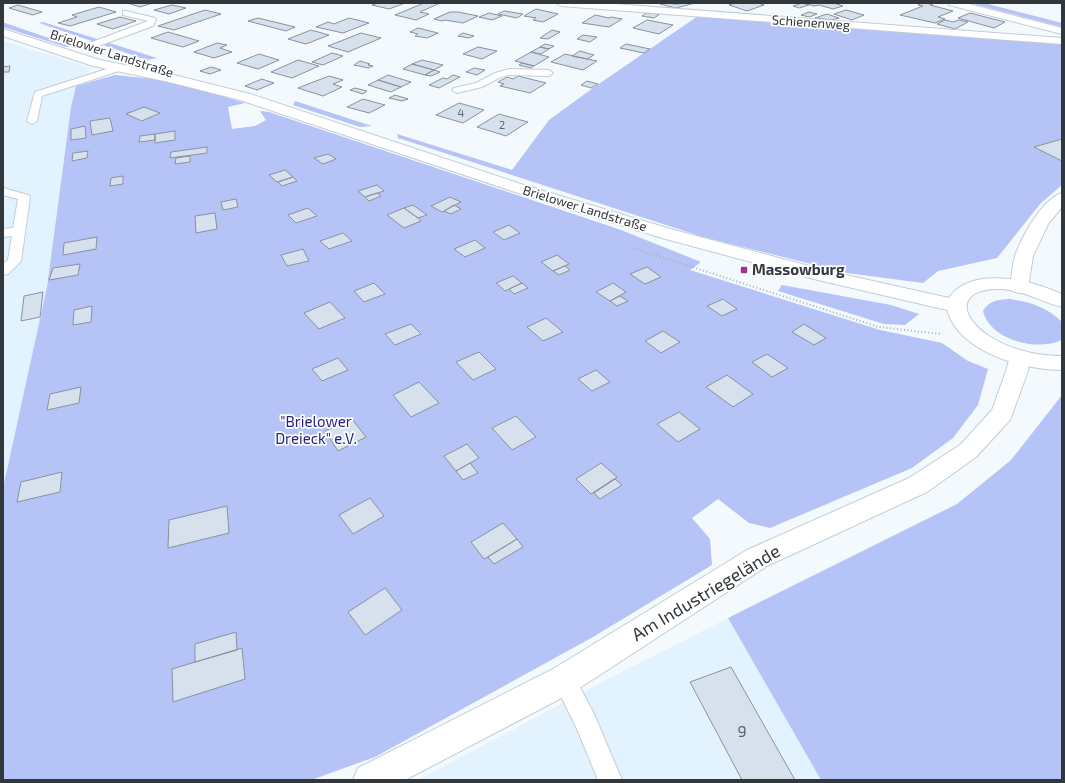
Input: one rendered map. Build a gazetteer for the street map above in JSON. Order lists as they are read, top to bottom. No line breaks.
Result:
{"streets":{"main road":["Schienenweg","Brielower Landstraße","Am Industriegelände"]},"parks":["\"Brielower Dreieck\" e.V."],"places":{"transit":["Massowburg"]},"house_numbers":["4","2","9"]}
